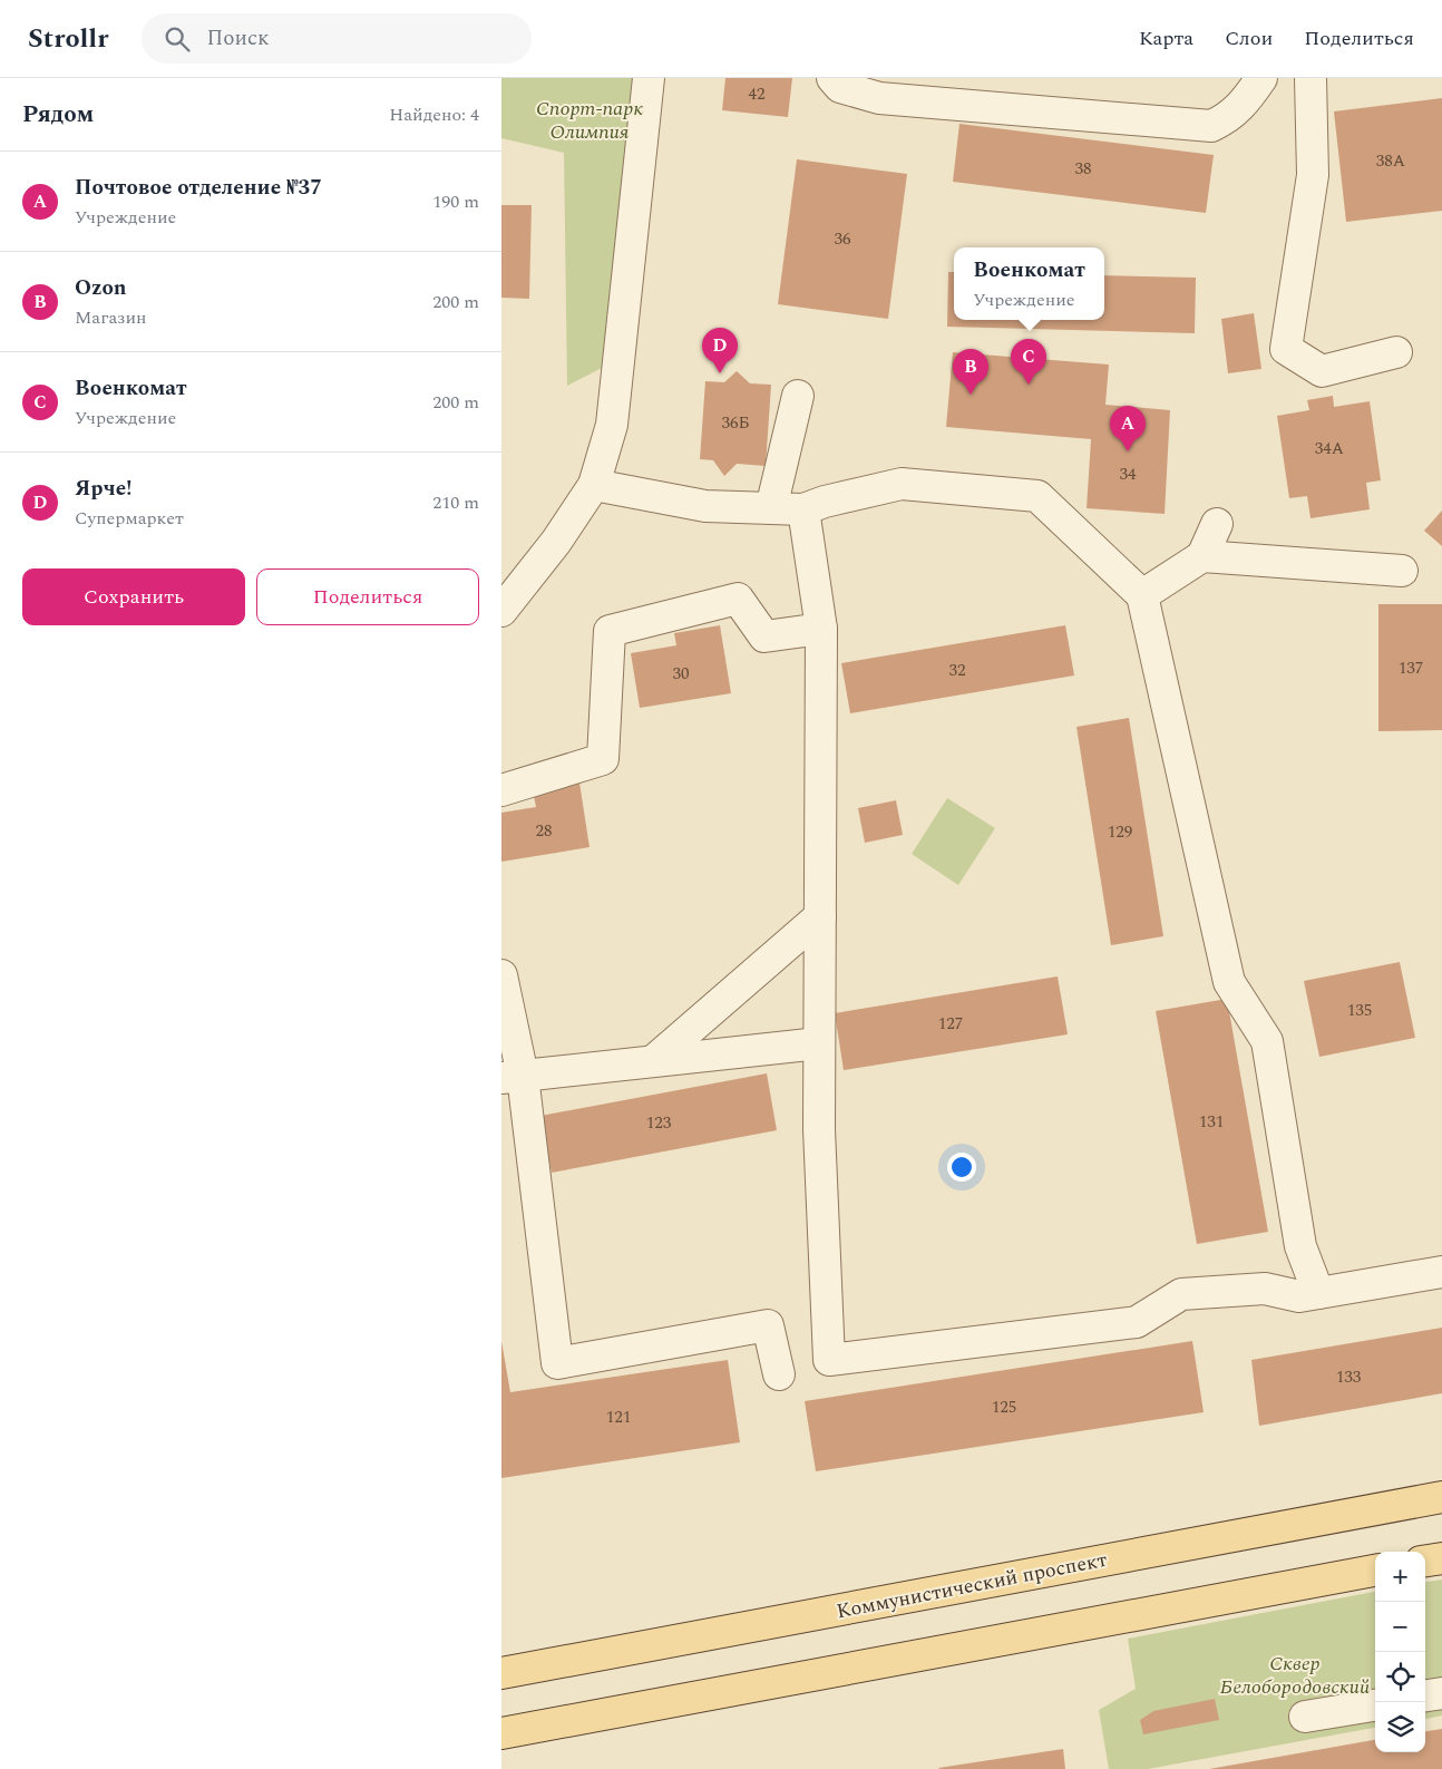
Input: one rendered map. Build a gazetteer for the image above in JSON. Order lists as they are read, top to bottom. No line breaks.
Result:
{"streets":{"main road":["Коммунистический проспект"]},"parks":["Спорт-парк Олимпия","Сквер Белобородовский"],"house_numbers":["42","38А","38","36","36Б","34А","34","137","32","30","28","129","135","127","131","123","133","125","121"],"page":{"header":"Strollr","search":"Поиск","nav":["Карта","Слои","Поделиться"],"heading":["Рядом","Найдено: 4"],"list":[{"mark":"A","name":"Почтовое отделение №37","note":"Учреждение","value":"190 m"},{"mark":"B","name":"Ozon","note":"Магазин","value":"200 m"},{"mark":"C","name":"Военкомат","note":"Учреждение","value":"200 m"},{"mark":"D","name":"Ярче!","note":"Супермаркет","value":"210 m"}],"popup":["Военкомат","Учреждение"],"pins":["D","C","B","A"],"buttons":["Сохранить","Поделиться"],"map_buttons":["+","−"]}}
